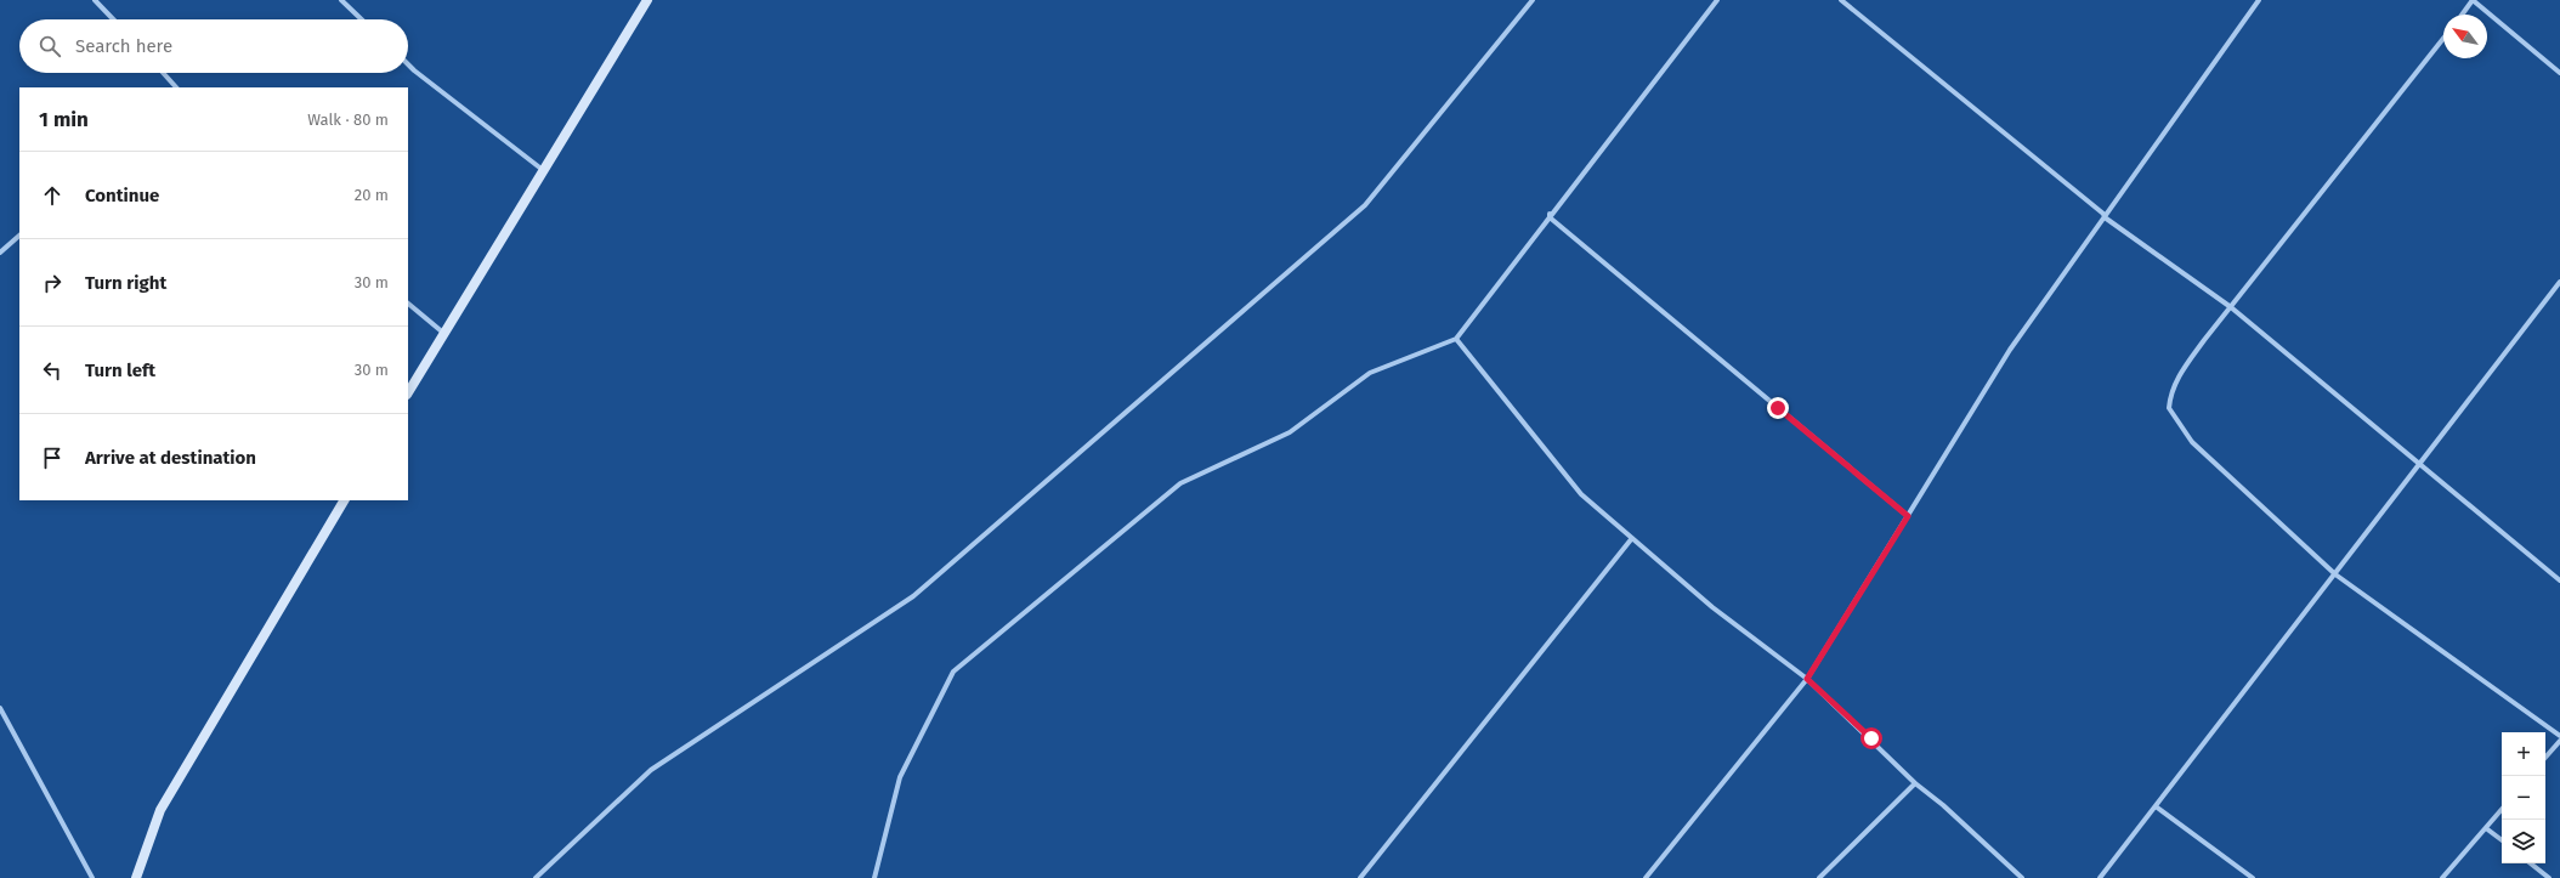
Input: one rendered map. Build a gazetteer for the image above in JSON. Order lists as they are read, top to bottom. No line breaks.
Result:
{"north":"top left","page":{"search":"Search here","heading":["1 min","Walk · 80 m"],"list":[["Continue","20 m"],["Turn right","30 m"],["Turn left","30 m"],"Arrive at destination"],"map_buttons":["+","−"]}}
